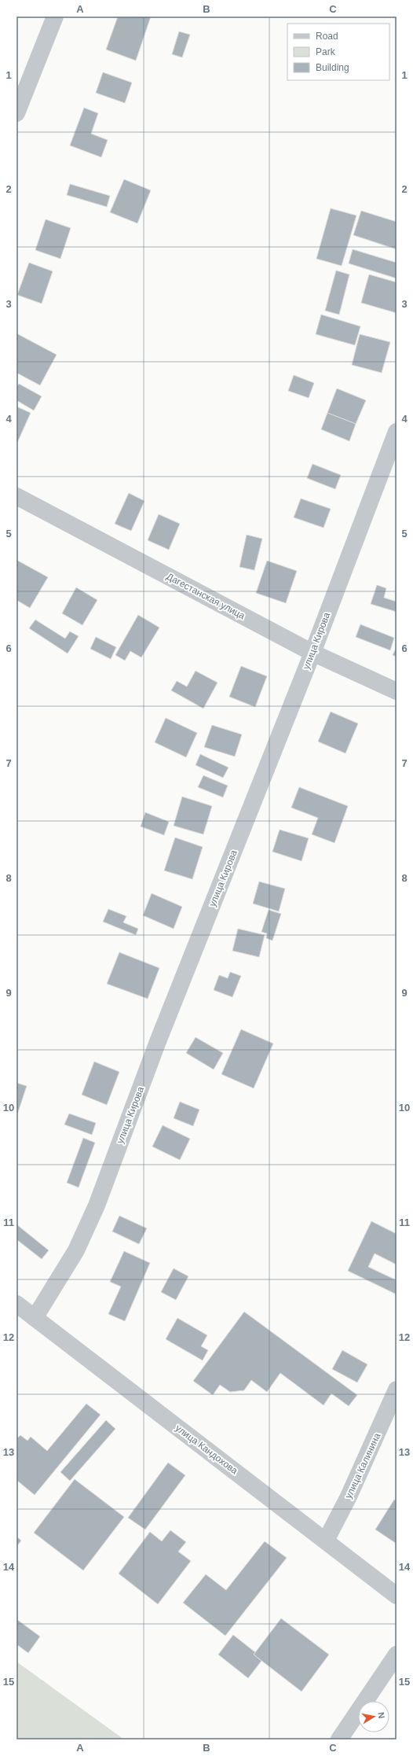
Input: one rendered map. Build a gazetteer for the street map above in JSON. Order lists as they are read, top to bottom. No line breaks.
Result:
{"streets":{"street":["Дагестанская улица","улица Кирова","улица Кандохова","улица Калинина"]},"crossings":[["Дагестанская улица","улица Кирова"],["улица Кирова","улица Кандохова"],["улица Кандохова","улица Калинина"]],"legend":["Road","Park","Building"],"north":"right","grid":{"columns":["A","B","C"],"rows":["1","2","3","4","5","6","7","8","9","10","11","12","13","14","15"]}}
